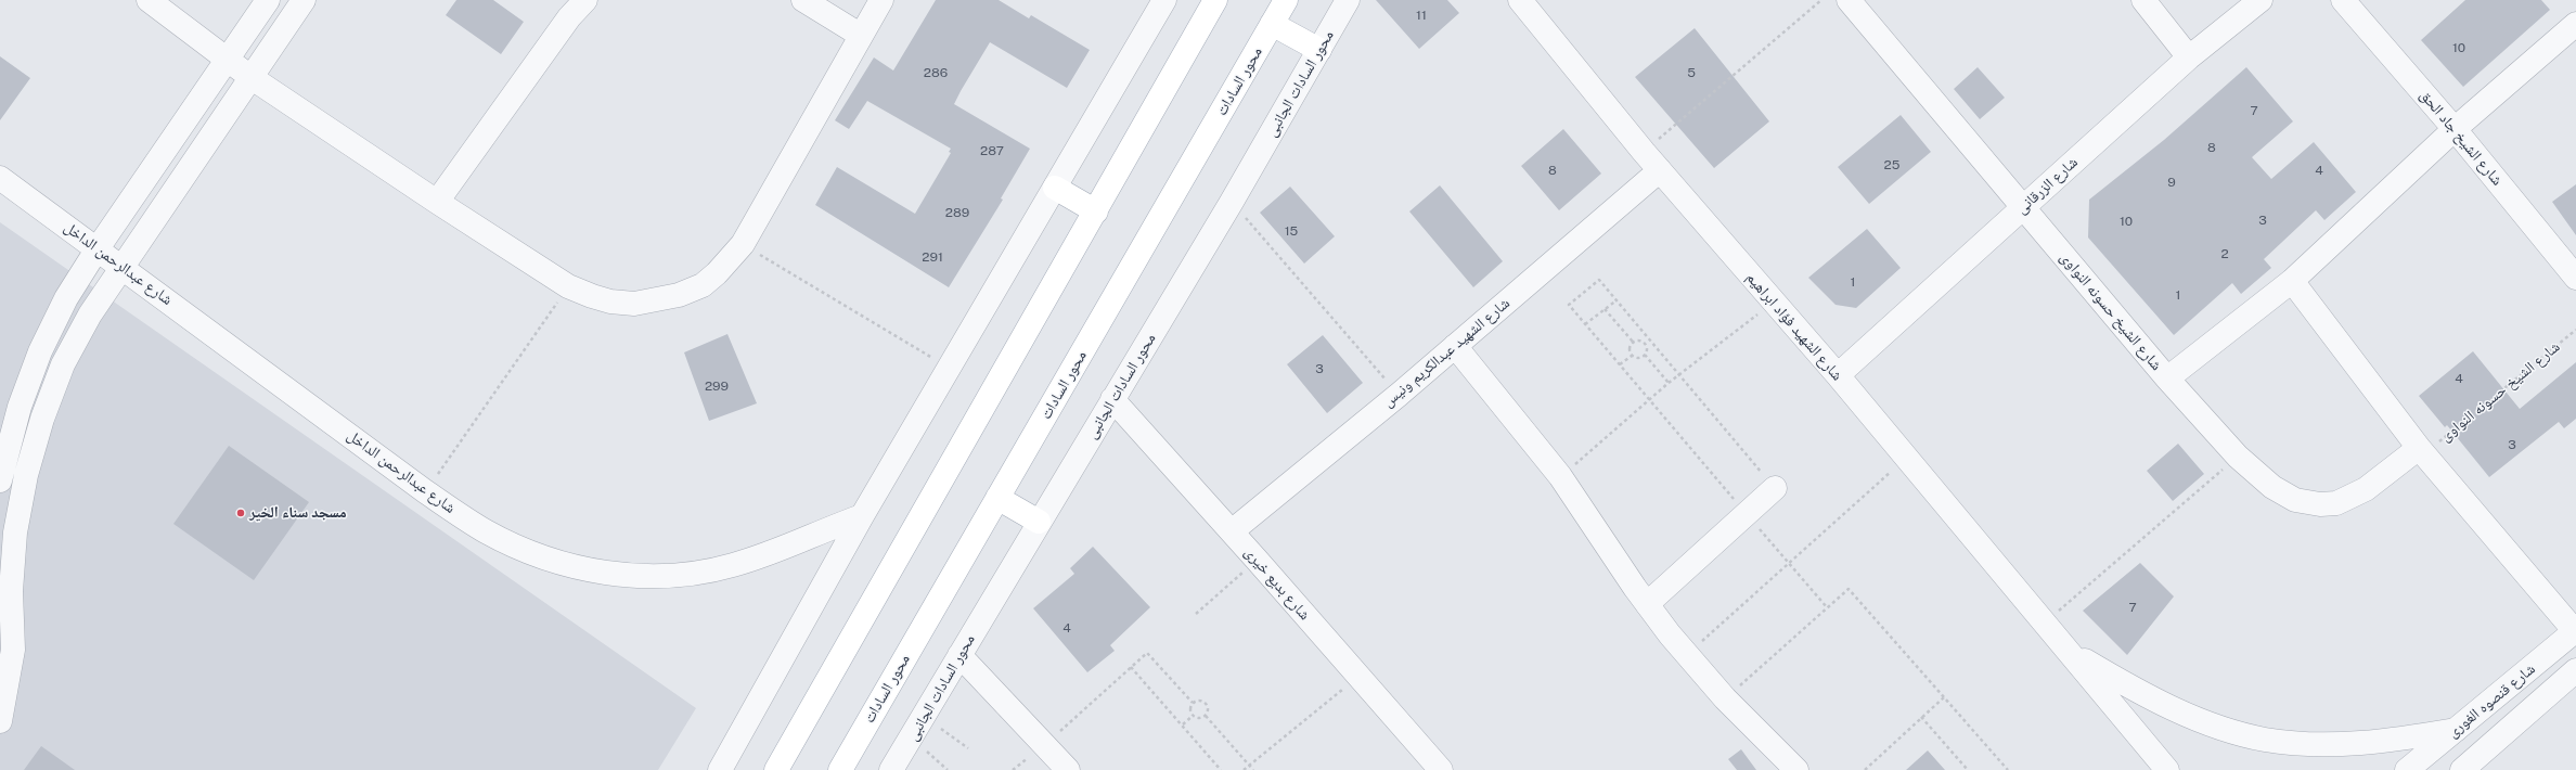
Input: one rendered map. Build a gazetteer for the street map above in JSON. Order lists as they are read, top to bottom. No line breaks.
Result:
{"streets":{"main road":["محور السادات"],"street":["محور السادات الجانبى","شارع الشيخ جاد الحق","شارع الزرقانى","شارع عبدالرحمن الداخل","شارع الشيخ حسونه النواوى","شارع الشهيد فؤاد ابراهيم","شارع الشهيد عبدالكريم ونيس","شارع بديع خيرى","شارع قنصوه الغورى"]},"crossings":[["محور السادات الجانبى","شارع بديع خيرى"],["شارع الزرقانى","شارع الشيخ حسونه النواوى"],["شارع الزرقانى","شارع الشهيد فؤاد ابراهيم"],["شارع الشهيد فؤاد ابراهيم","شارع الشهيد عبدالكريم ونيس"],["شارع الشهيد فؤاد ابراهيم","شارع قنصوه الغورى"],["شارع الشهيد عبدالكريم ونيس","شارع بديع خيرى"]],"places":["مسجد سناء الخير"],"house_numbers":["11","10","286","5","7","8","287","25","8","4","9","289","3","10","15","2","291","1","1","3","4","299","3","7","4"]}
